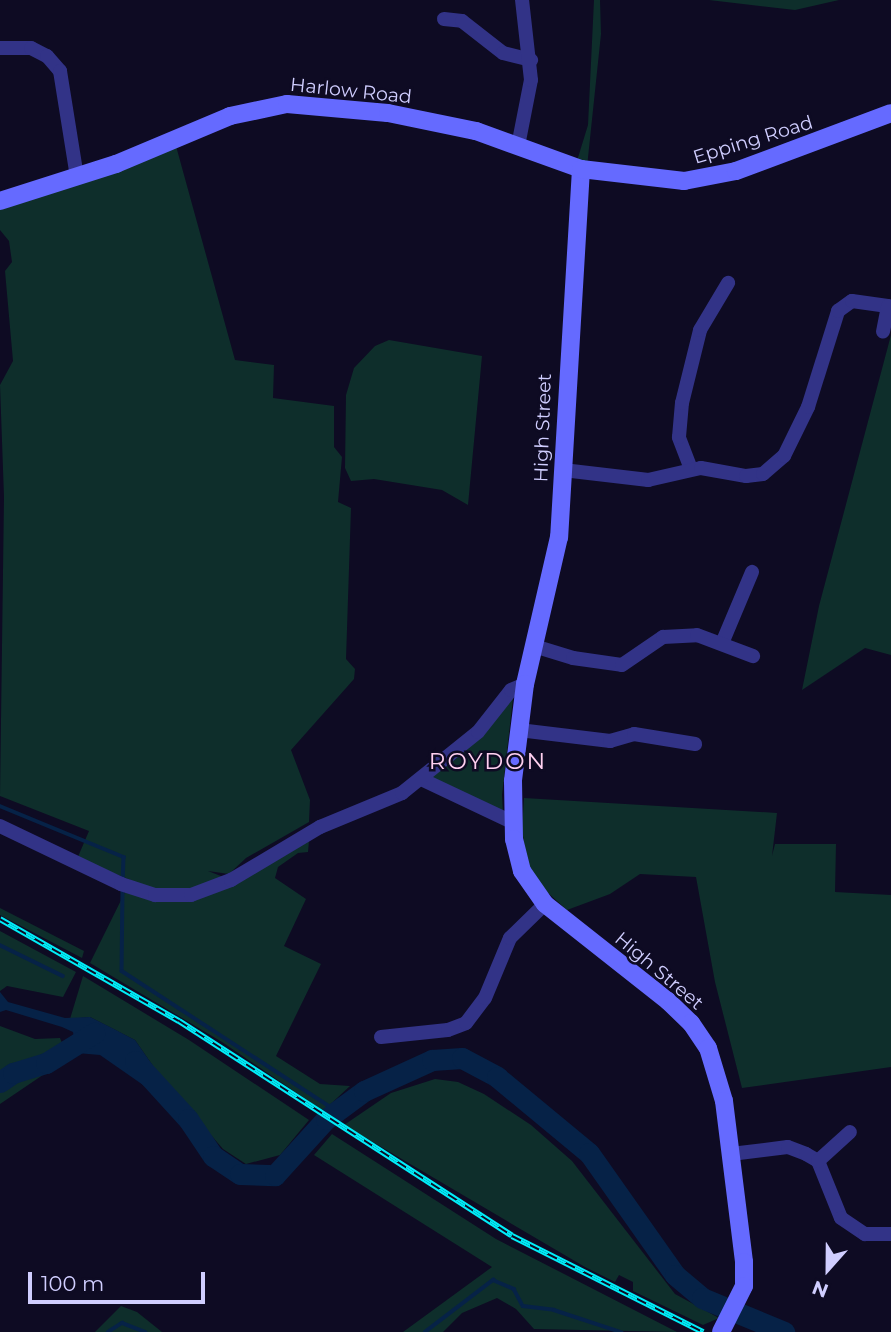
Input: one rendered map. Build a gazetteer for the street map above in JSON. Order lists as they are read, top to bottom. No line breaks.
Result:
{"streets":{"main road":["Harlow Road","Epping Road","High Street"]},"crossings":[["Harlow Road","Epping Road"],["Harlow Road","High Street"],["Epping Road","High Street"]],"districts":["ROYDON"],"scale_bar":"100 m","north":"bottom"}
